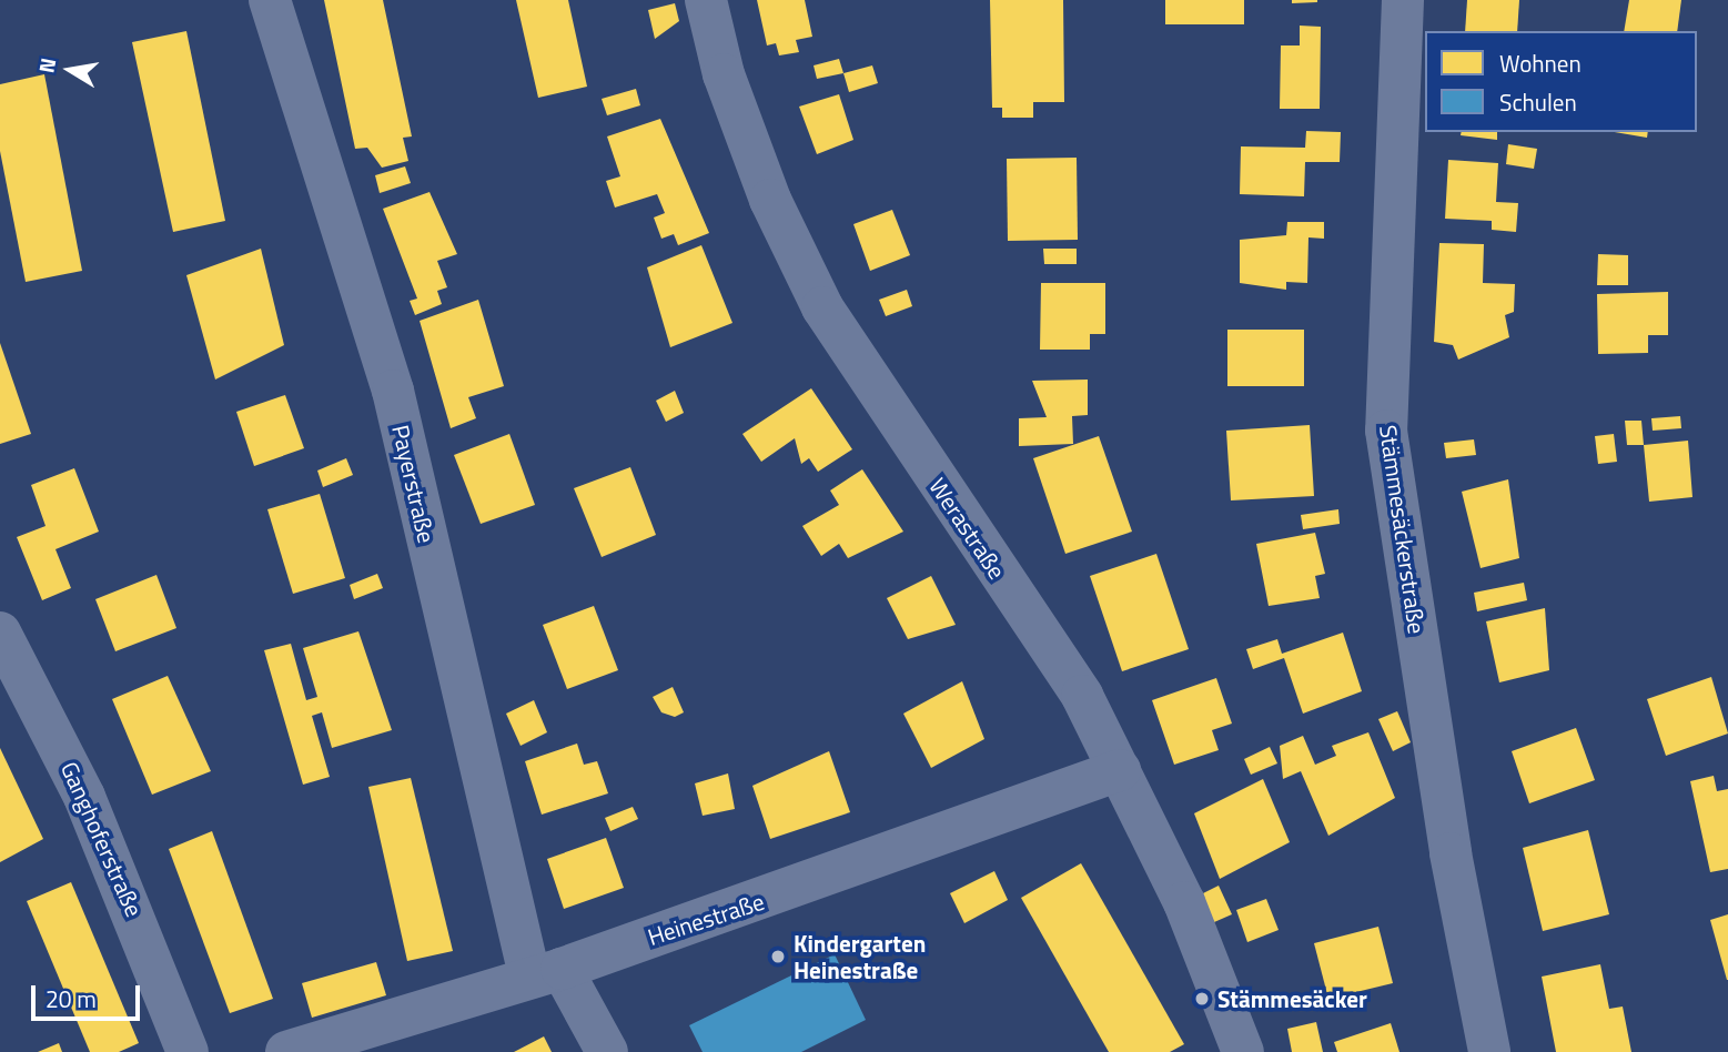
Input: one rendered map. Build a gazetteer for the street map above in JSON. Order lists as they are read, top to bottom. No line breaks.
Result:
{"streets":{"street":["Payerstraße","Werastraße","Stämmesäckerstraße","Ganghoferstraße","Heinestraße"]},"crossings":[["Payerstraße","Heinestraße"],["Werastraße","Heinestraße"]],"places":["Kindergarten Heinestraße","Stämmesäcker"],"legend":["Wohnen","Schulen"],"scale_bar":"20 m","north":"left"}
